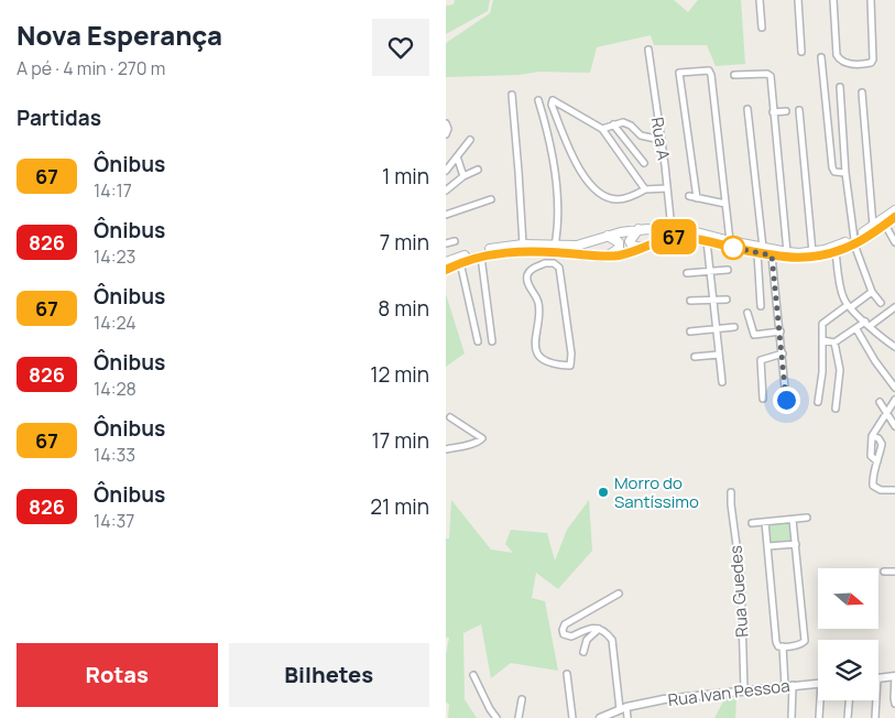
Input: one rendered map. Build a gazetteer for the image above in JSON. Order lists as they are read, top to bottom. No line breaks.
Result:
{"streets":{"street":["Rua A","Rua Guedes","Rua Ivan Pessoa"]},"crossings":[["Rua Guedes","Rua Ivan Pessoa"]],"places":["Morro do Santíssimo"],"lines":["bus line 67"],"north":"right","page":{"heading":[["Nova Esperança","A pé · 4 min · 270 m"],"Partidas"],"on_map":"67","list":[{"mark":"67","name":"Ônibus","note":"14:17","value":"1 min"},{"mark":"826","name":"Ônibus","note":"14:23","value":"7 min"},{"mark":"67","name":"Ônibus","note":"14:24","value":"8 min"},{"mark":"826","name":"Ônibus","note":"14:28","value":"12 min"},{"mark":"67","name":"Ônibus","note":"14:33","value":"17 min"},{"mark":"826","name":"Ônibus","note":"14:37","value":"21 min"}],"buttons":["Rotas","Bilhetes"]}}
